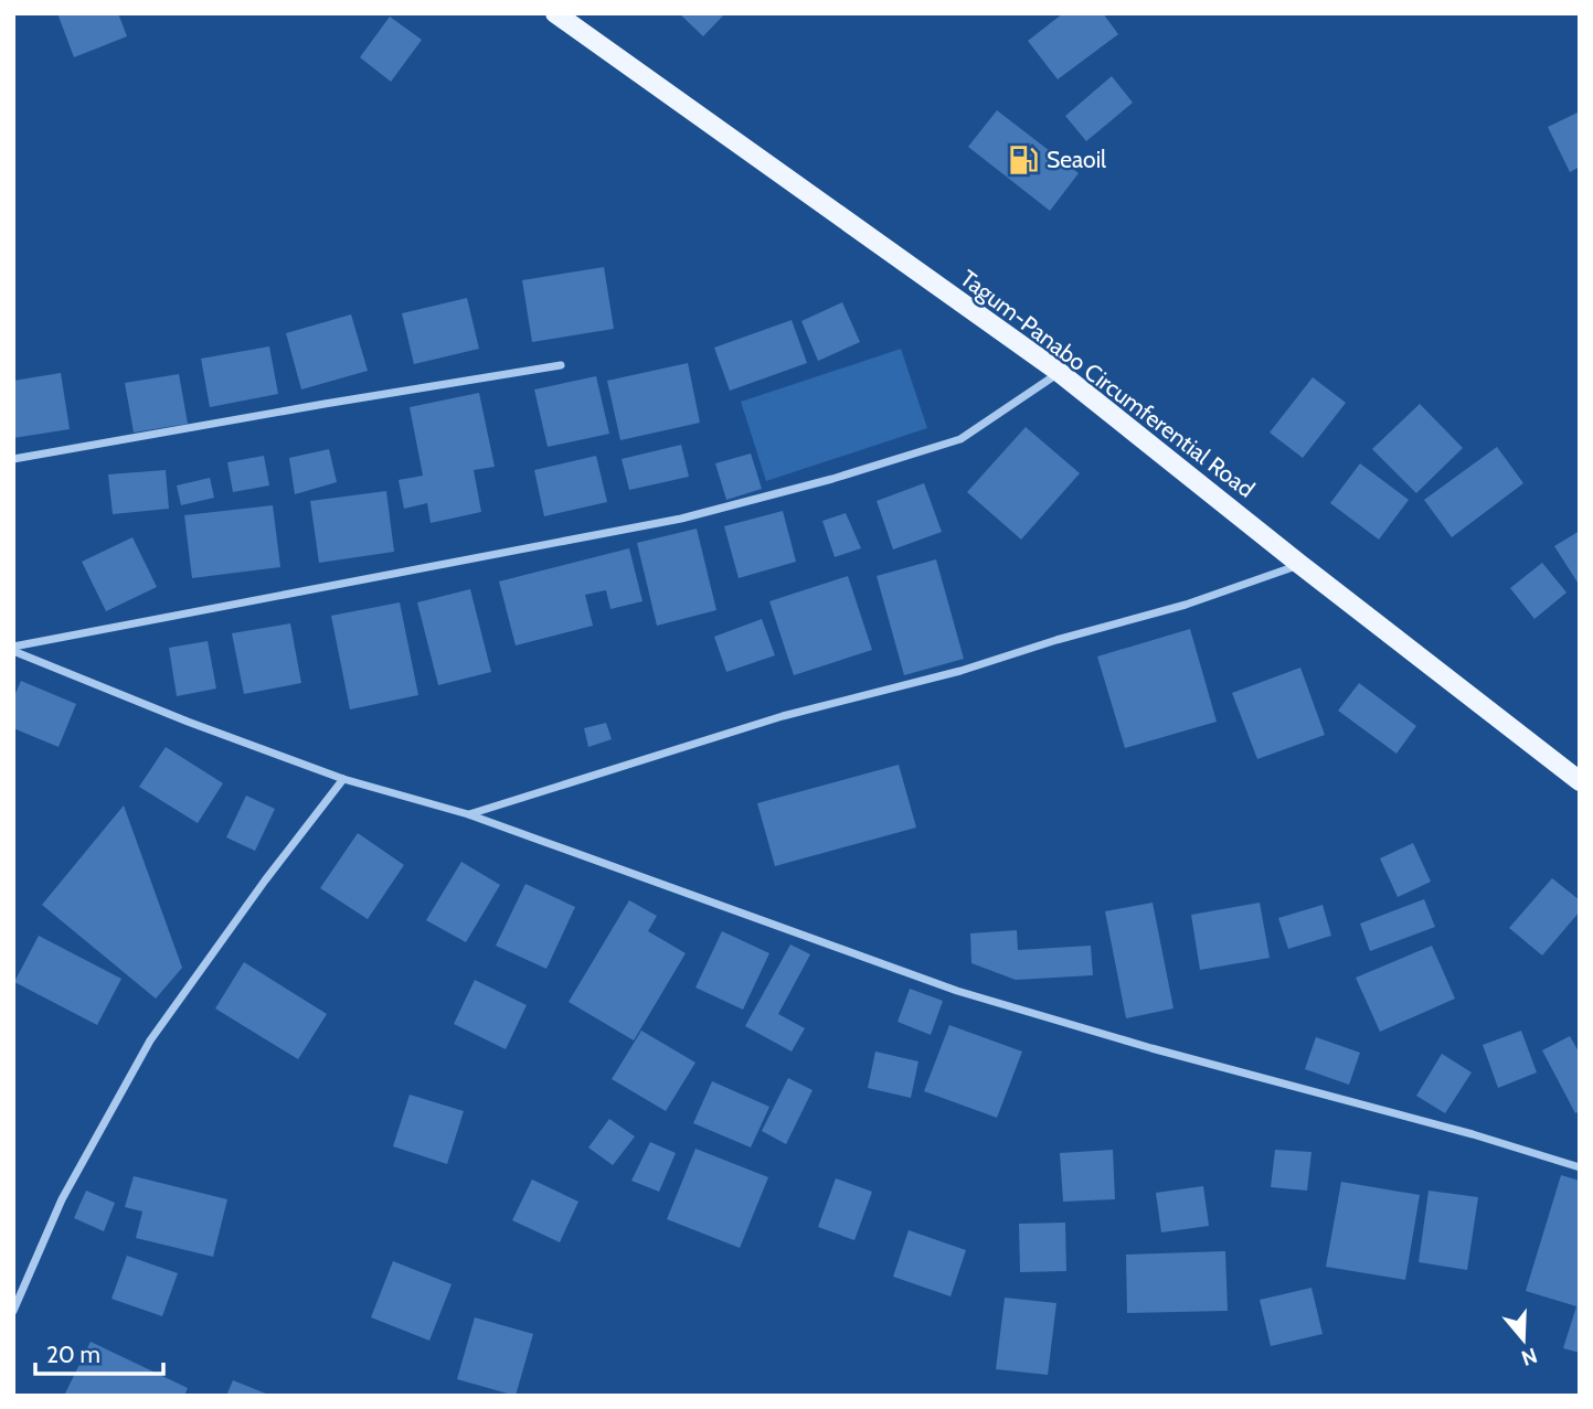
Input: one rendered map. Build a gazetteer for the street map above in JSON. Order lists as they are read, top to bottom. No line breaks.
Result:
{"streets":{"main road":["Tagum-Panabo Circumferential Road"]},"places":{"fuel station":["Seaoil"]},"scale_bar":"20 m","north":"bottom"}
